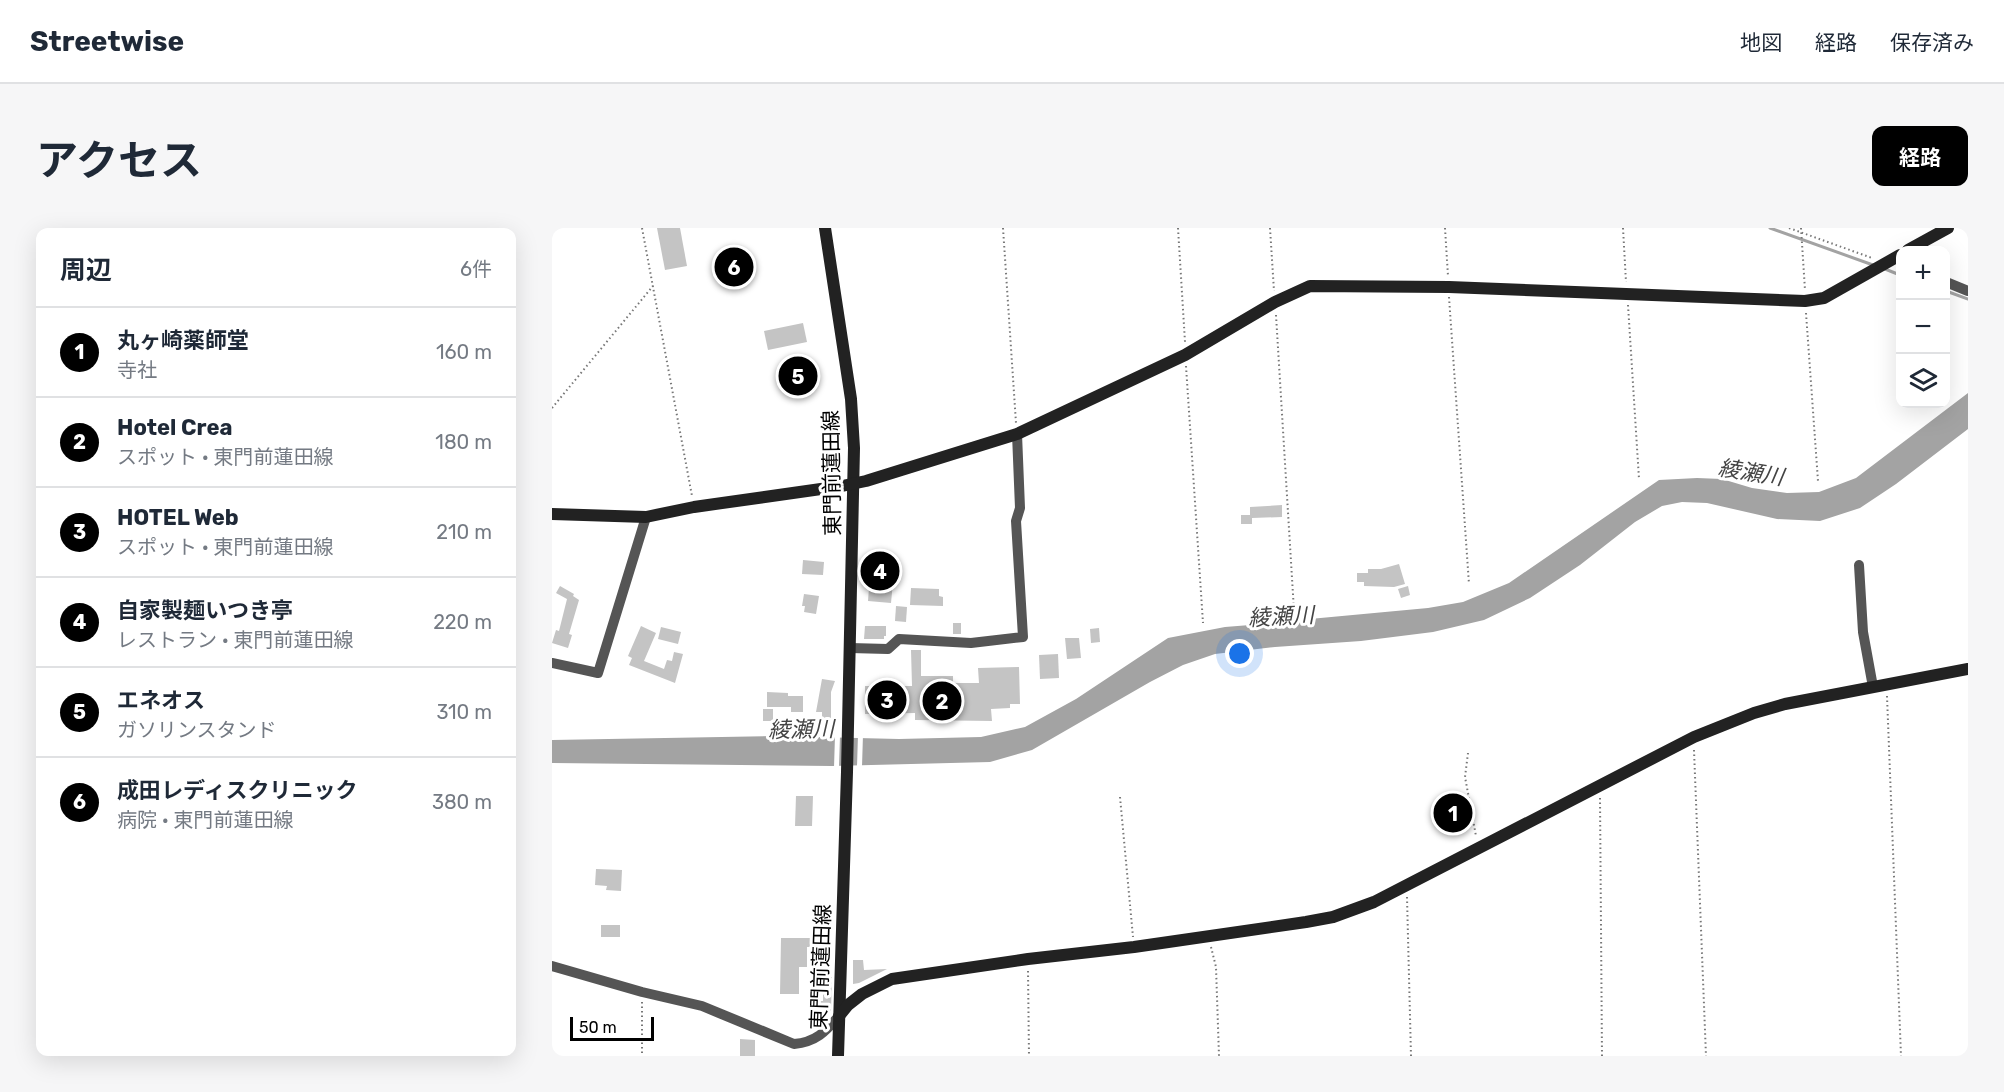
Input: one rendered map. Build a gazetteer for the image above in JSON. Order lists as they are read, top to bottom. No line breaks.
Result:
{"streets":{"street":["東門前蓮田線"]},"water":["綾瀬川"],"scale_bar":"50 m","page":{"header":"Streetwise","nav":["地図","経路","保存済み"],"title":"アクセス","buttons":"経路","heading":["周辺","6件"],"pins":["6","5","4","3","2","1"],"map_buttons":["+","−"],"list":[{"mark":"1","name":"丸ヶ崎薬師堂","note":"寺社","value":"160 m"},{"mark":"2","name":"Hotel Crea","note":"スポット · 東門前蓮田線","value":"180 m"},{"mark":"3","name":"HOTEL Web","note":"スポット · 東門前蓮田線","value":"210 m"},{"mark":"4","name":"自家製麺いつき亭","note":"レストラン · 東門前蓮田線","value":"220 m"},{"mark":"5","name":"エネオス","note":"ガソリンスタンド","value":"310 m"},{"mark":"6","name":"成田レディスクリニック","note":"病院 · 東門前蓮田線","value":"380 m"}],"scale":"50 m"}}
